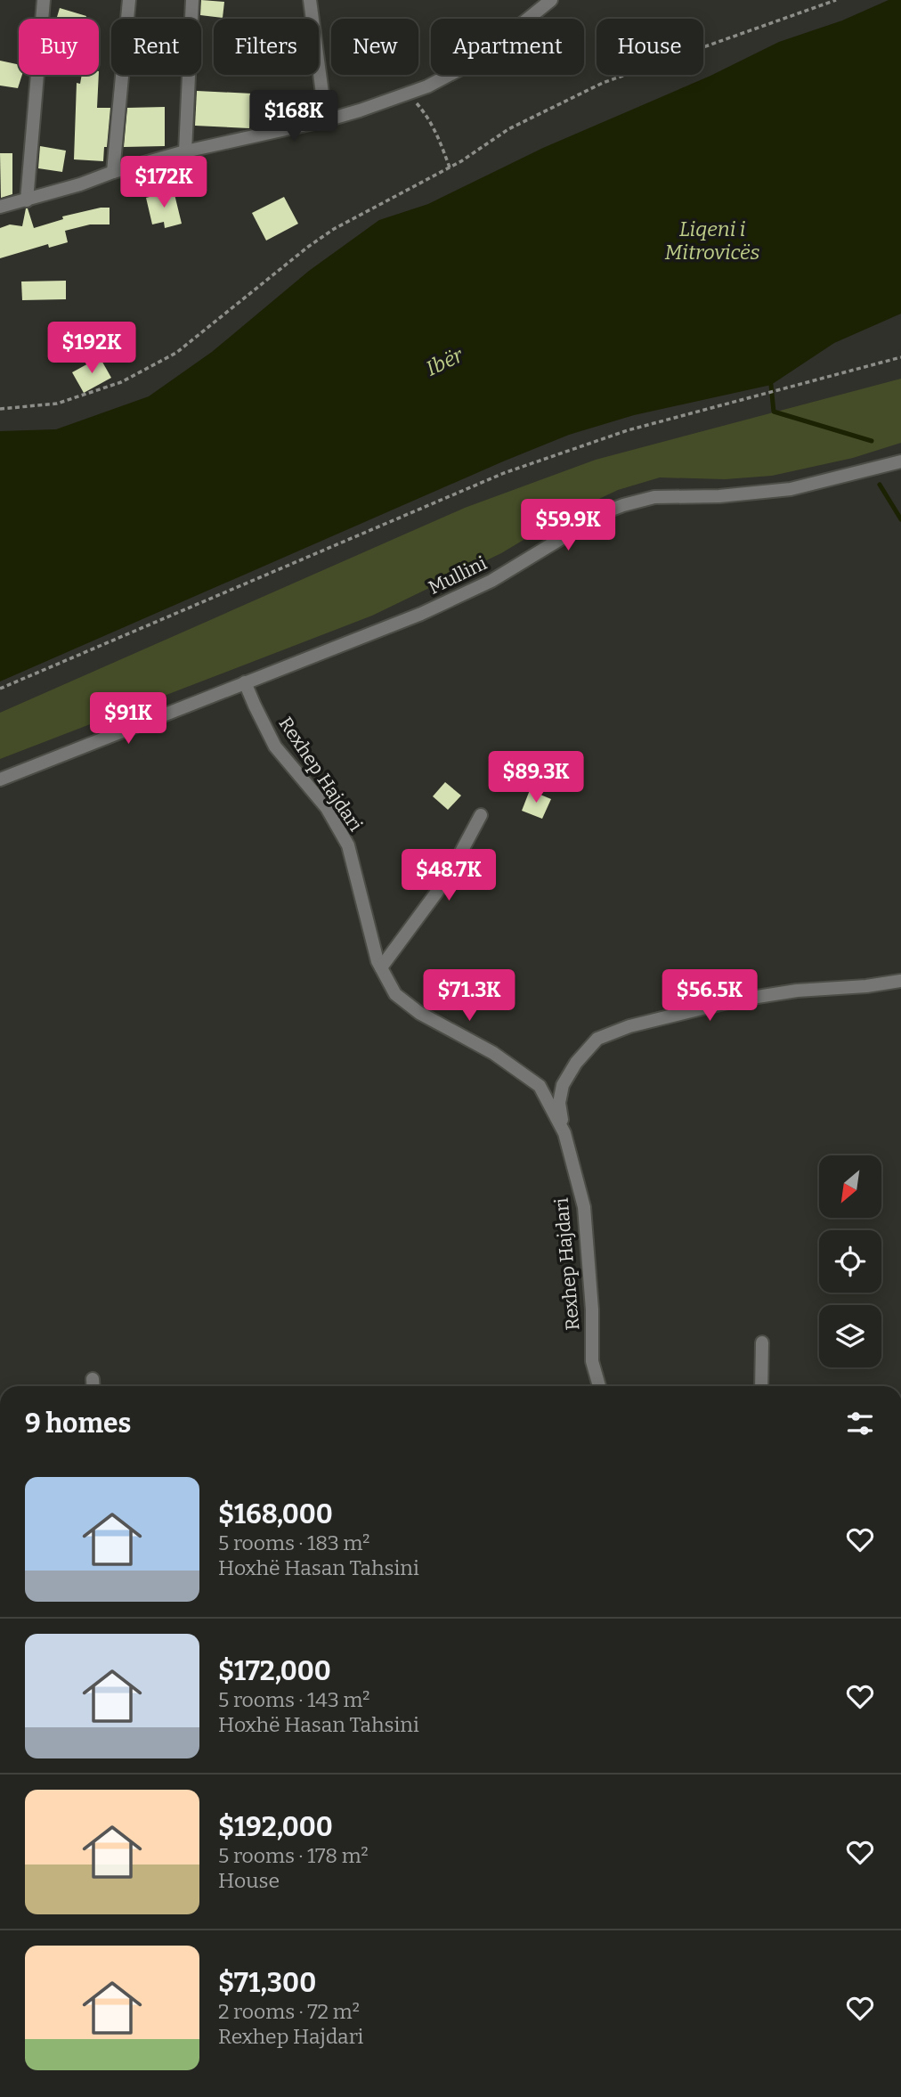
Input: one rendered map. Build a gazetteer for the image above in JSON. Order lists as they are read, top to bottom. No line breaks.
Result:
{"streets":{"street":["Mullini","Rexhep Hajdari"]},"crossings":[["Mullini","Rexhep Hajdari"]],"water":["Liqeni i Mitrovicës","Ibër"],"north":"bottom left","page":{"chip":["Buy","Rent","Filters","New","Apartment","House"],"price":["$168K","$172K","$192K","$59.9K","$91K","$89.3K","$48.7K","$71.3K","$56.5K"],"heading":"9 homes","list":[{"name":"$168,000","note":"5 rooms · 183 m² · Hoxhë Hasan Tahsini"},{"name":"$172,000","note":"5 rooms · 143 m² · Hoxhë Hasan Tahsini"},{"name":"$192,000","note":"5 rooms · 178 m² · House"},{"name":"$71,300","note":"2 rooms · 72 m² · Rexhep Hajdari"}]}}
